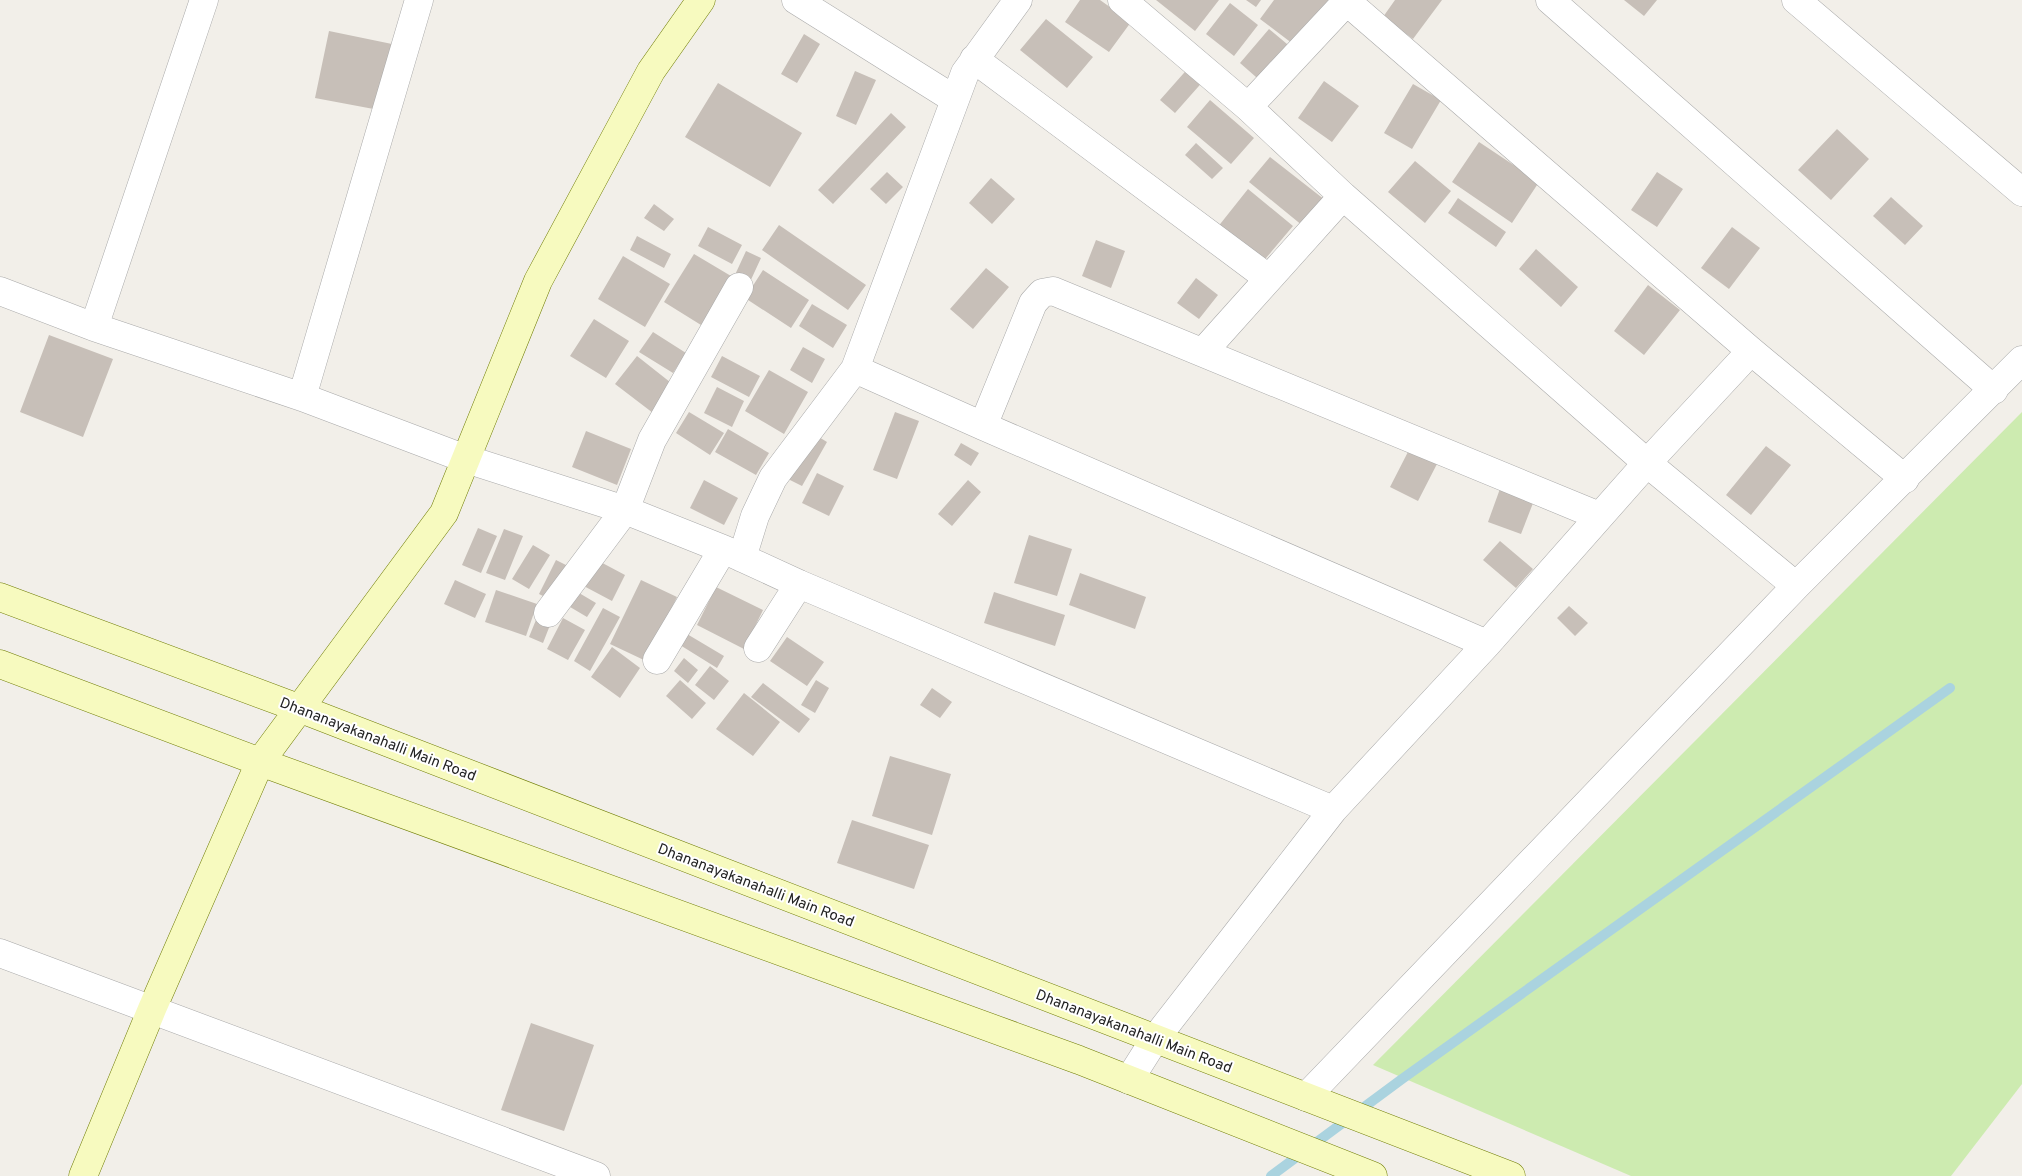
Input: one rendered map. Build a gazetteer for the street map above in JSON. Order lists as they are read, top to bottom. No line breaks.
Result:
{"streets":{"street":["Dhananayakanahalli Main Road"]}}
